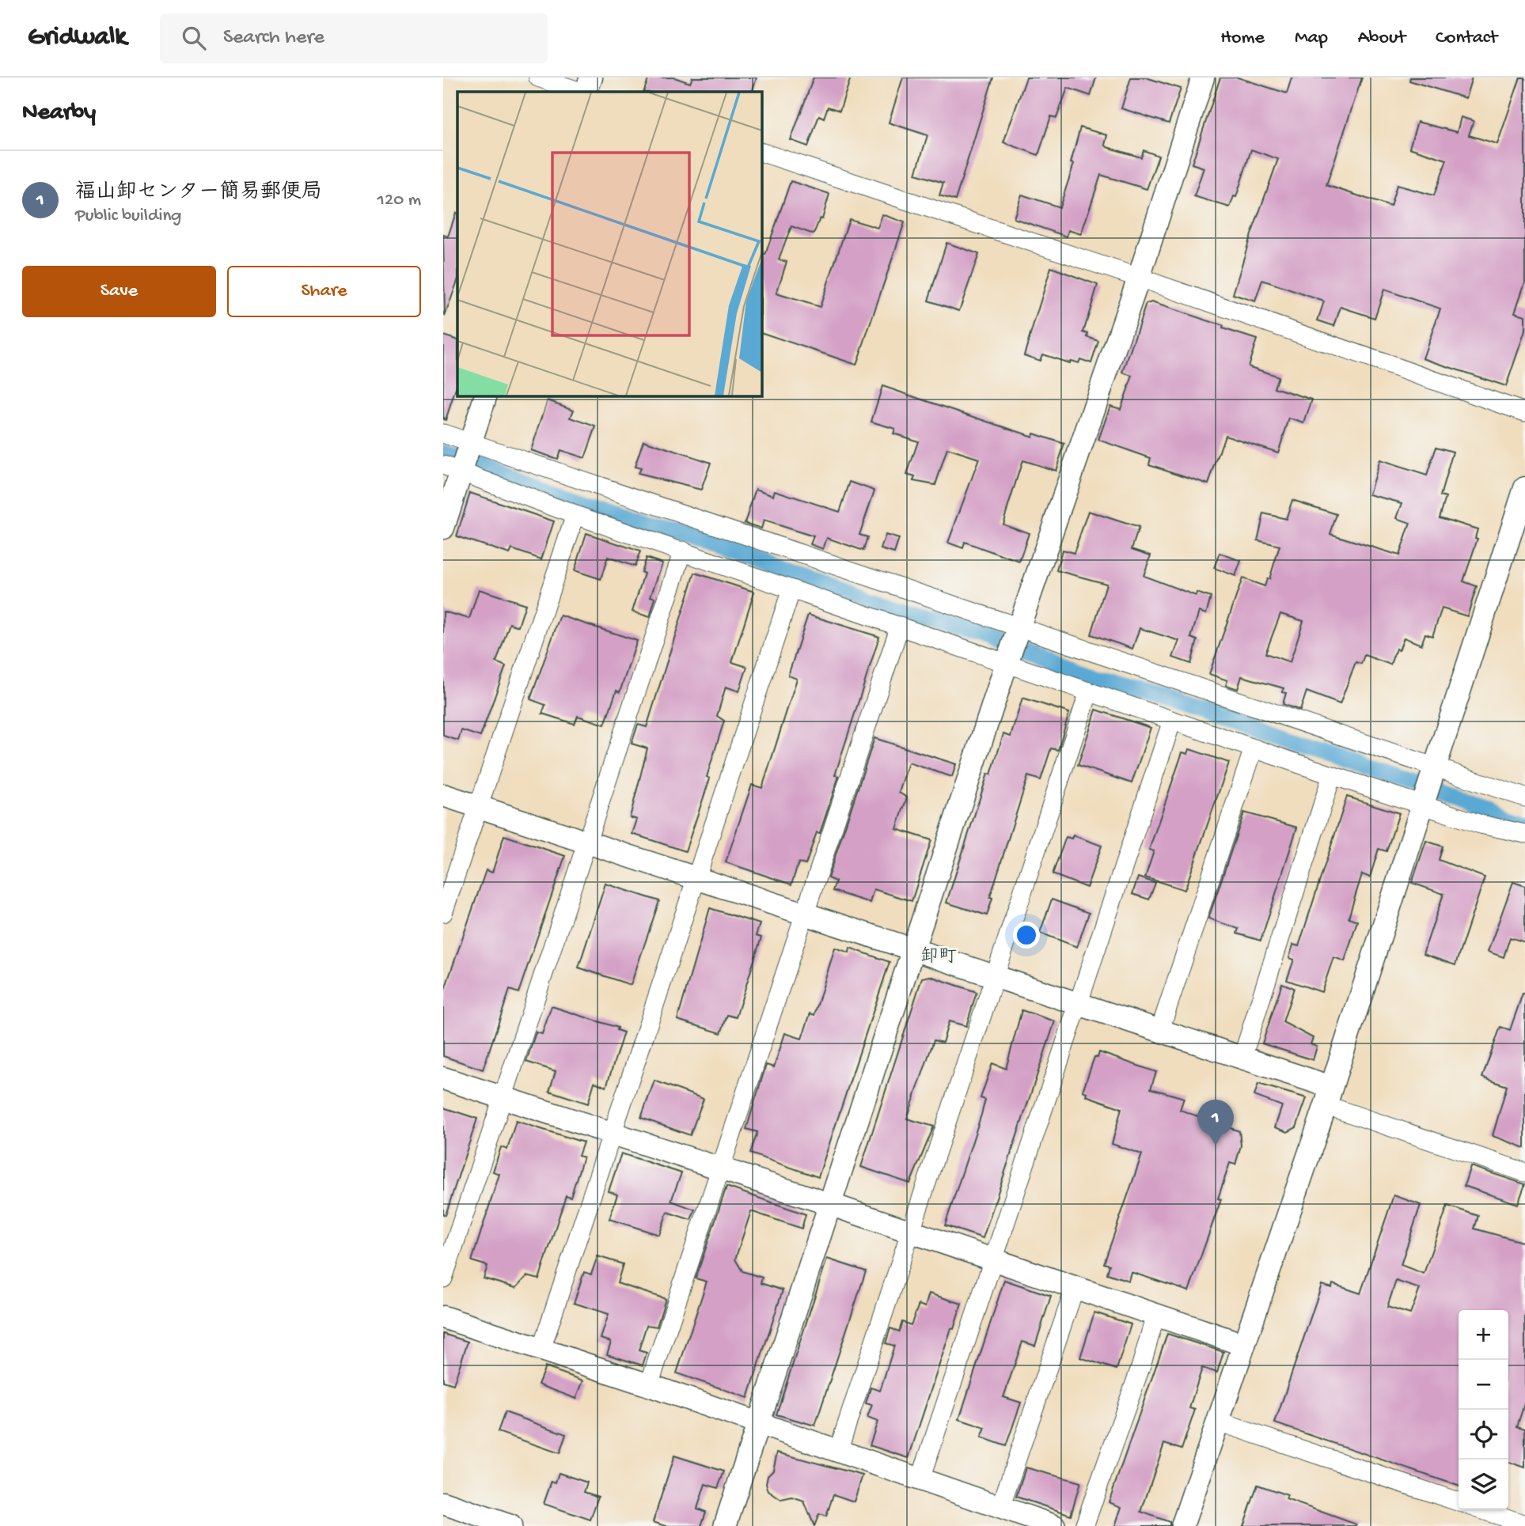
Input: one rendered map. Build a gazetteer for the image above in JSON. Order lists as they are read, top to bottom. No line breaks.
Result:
{"districts":["卸町"],"page":{"header":"Gridwalk","search":"Search here","nav":["Home","Map","About","Contact"],"heading":"Nearby","list":[{"mark":"1","name":"福山卸センター簡易郵便局","note":"Public building","value":"120 m"}],"buttons":["Save","Share"],"pins":"1","map_buttons":["+","−"]}}
